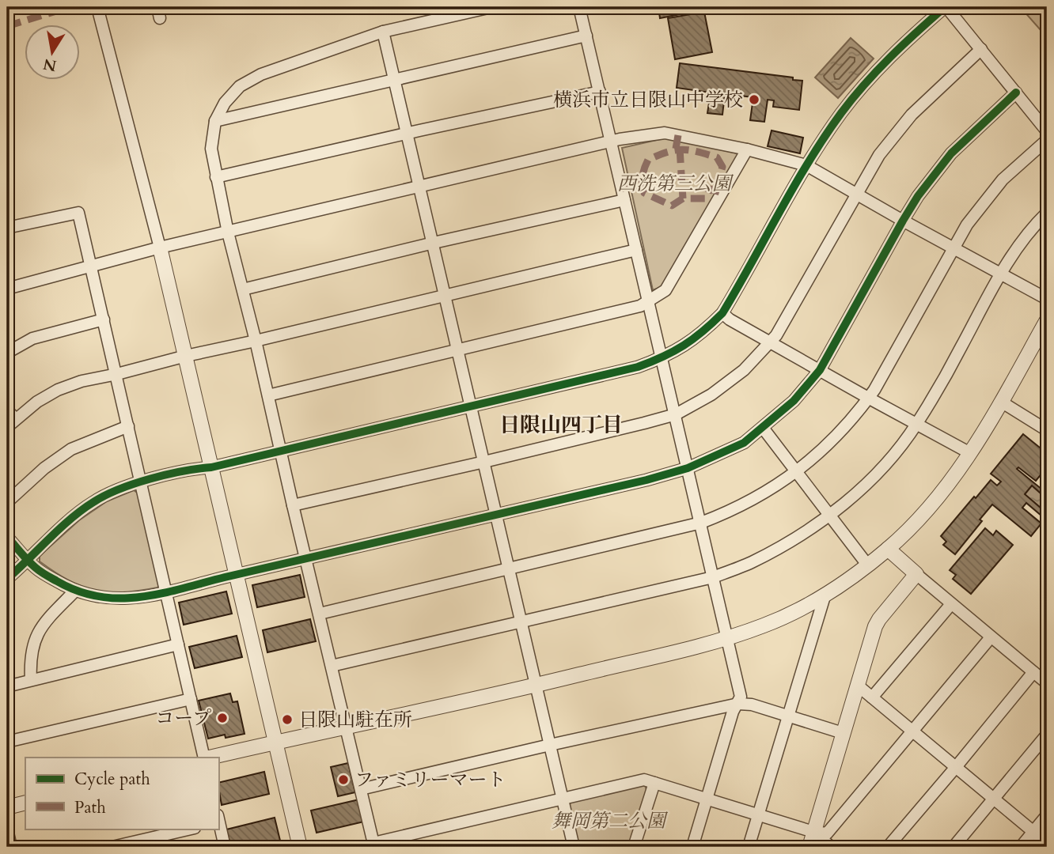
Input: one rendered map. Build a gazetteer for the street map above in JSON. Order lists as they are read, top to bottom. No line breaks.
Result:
{"districts":["日限山四丁目"],"parks":["西洗第三公園","舞岡第二公園"],"places":["横浜市立日限山中学校","コープ","日限山駐在所","ファミリーマート"],"legend":["Cycle path","Path"],"north":"bottom"}
